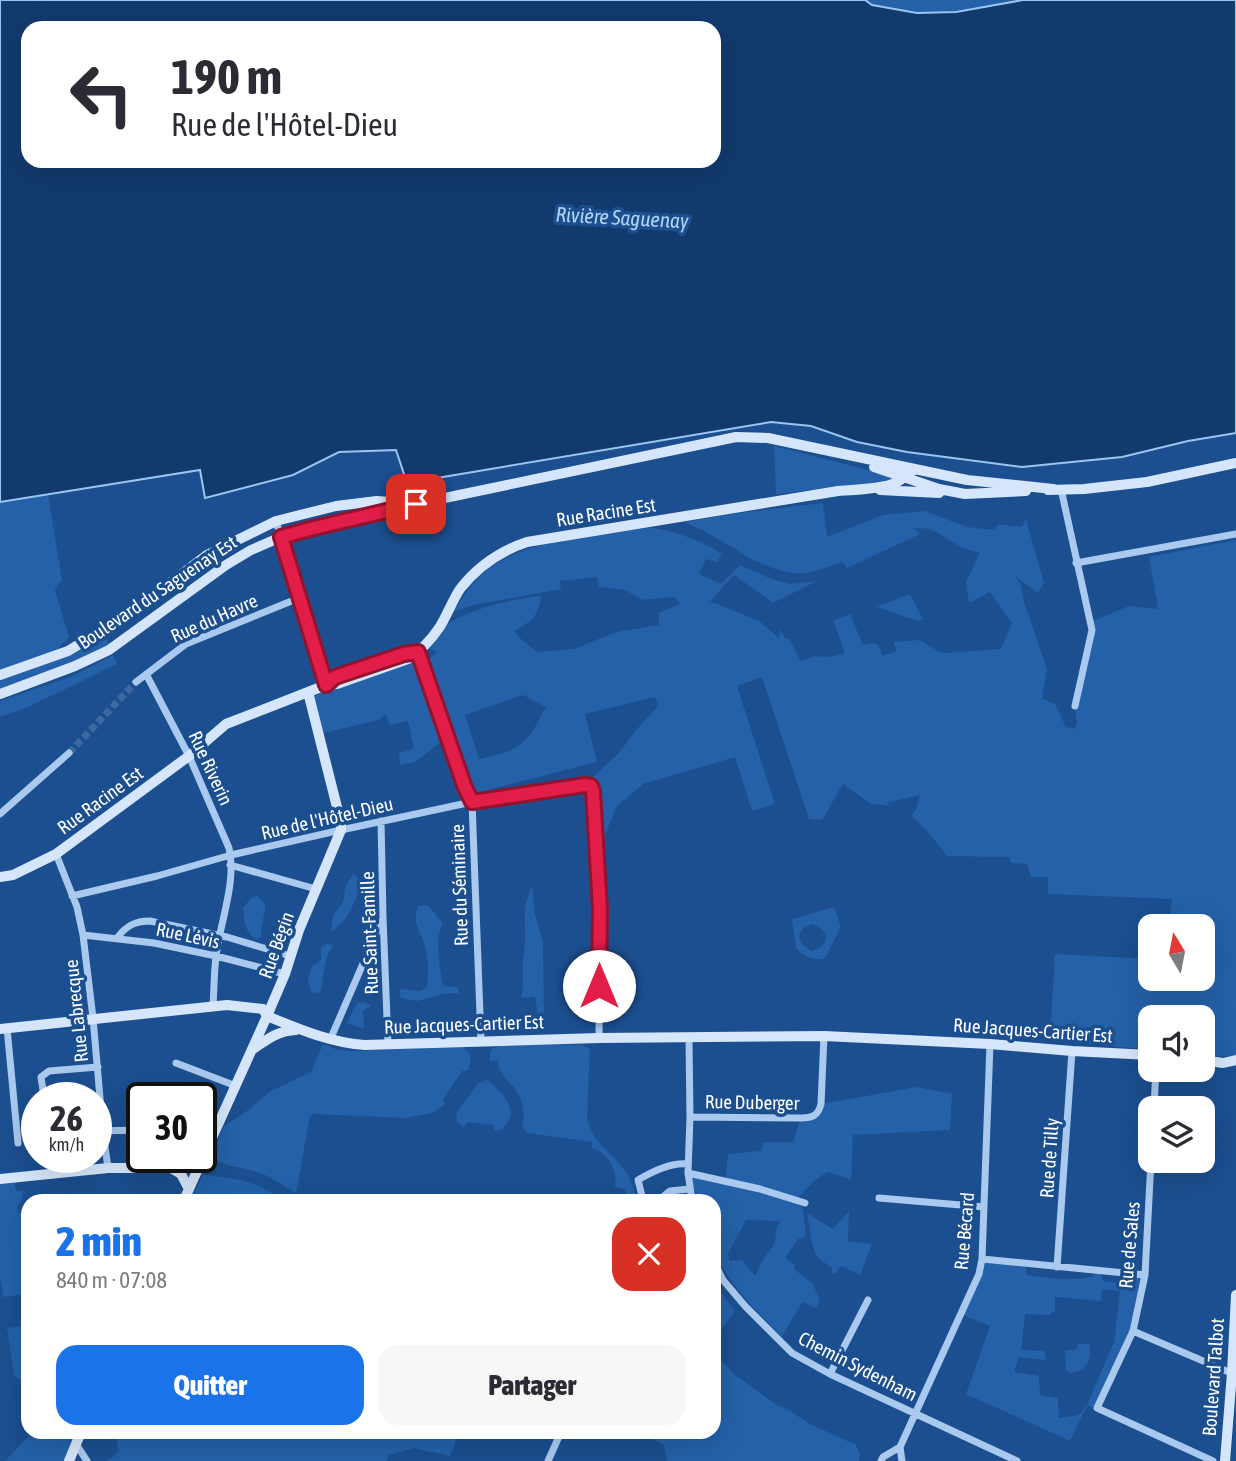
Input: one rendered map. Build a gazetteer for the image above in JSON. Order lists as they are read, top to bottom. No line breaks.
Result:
{"streets":{"main road":["Rue Racine Est","Boulevard du Saguenay Est","Rue Bégin","Rue Jacques-Cartier Est","Boulevard Talbot"],"street":["Rue du Havre","Rue Riverin","Rue de l'Hôtel-Dieu","Rue du Séminaire","Rue Saint-Famille","Rue Lévis","Rue Labrecque","Rue Duberger","Rue de Tilly","Rue Bécard","Rue de Sales","Chemin Sydenham"]},"crossings":[["Rue Racine Est","Boulevard du Saguenay Est"],["Rue Racine Est","Rue Riverin"],["Rue Racine Est","Rue du Séminaire"],["Rue Racine Est","Rue Labrecque"],["Rue du Havre","Rue Riverin"],["Rue Riverin","Rue de l'Hôtel-Dieu"],["Rue Riverin","Rue Lévis"],["Rue Riverin","Rue Jacques-Cartier Est"],["Rue de l'Hôtel-Dieu","Rue du Séminaire"],["Rue de l'Hôtel-Dieu","Rue Saint-Famille"],["Rue de l'Hôtel-Dieu","Rue Bégin"],["Rue de l'Hôtel-Dieu","Rue Labrecque"],["Rue de l'Hôtel-Dieu","Rue Jacques-Cartier Est"],["Rue du Séminaire","Rue Jacques-Cartier Est"],["Rue Saint-Famille","Rue Jacques-Cartier Est"],["Rue Lévis","Rue Bégin"],["Rue Lévis","Rue Labrecque"],["Rue Bégin","Rue Jacques-Cartier Est"],["Rue Labrecque","Rue Jacques-Cartier Est"],["Rue Jacques-Cartier Est","Rue Duberger"],["Rue Jacques-Cartier Est","Rue de Tilly"],["Rue Jacques-Cartier Est","Rue Bécard"],["Rue Bécard","Chemin Sydenham"]],"water":["Rivière Saguenay"],"north":"top","page":{"turn":["190 m","Rue de l'Hôtel-Dieu"],"speed":"26 km/h","limit":"30","heading":["2 min","840 m · 07:08"],"buttons":["Quitter","Partager"]}}
